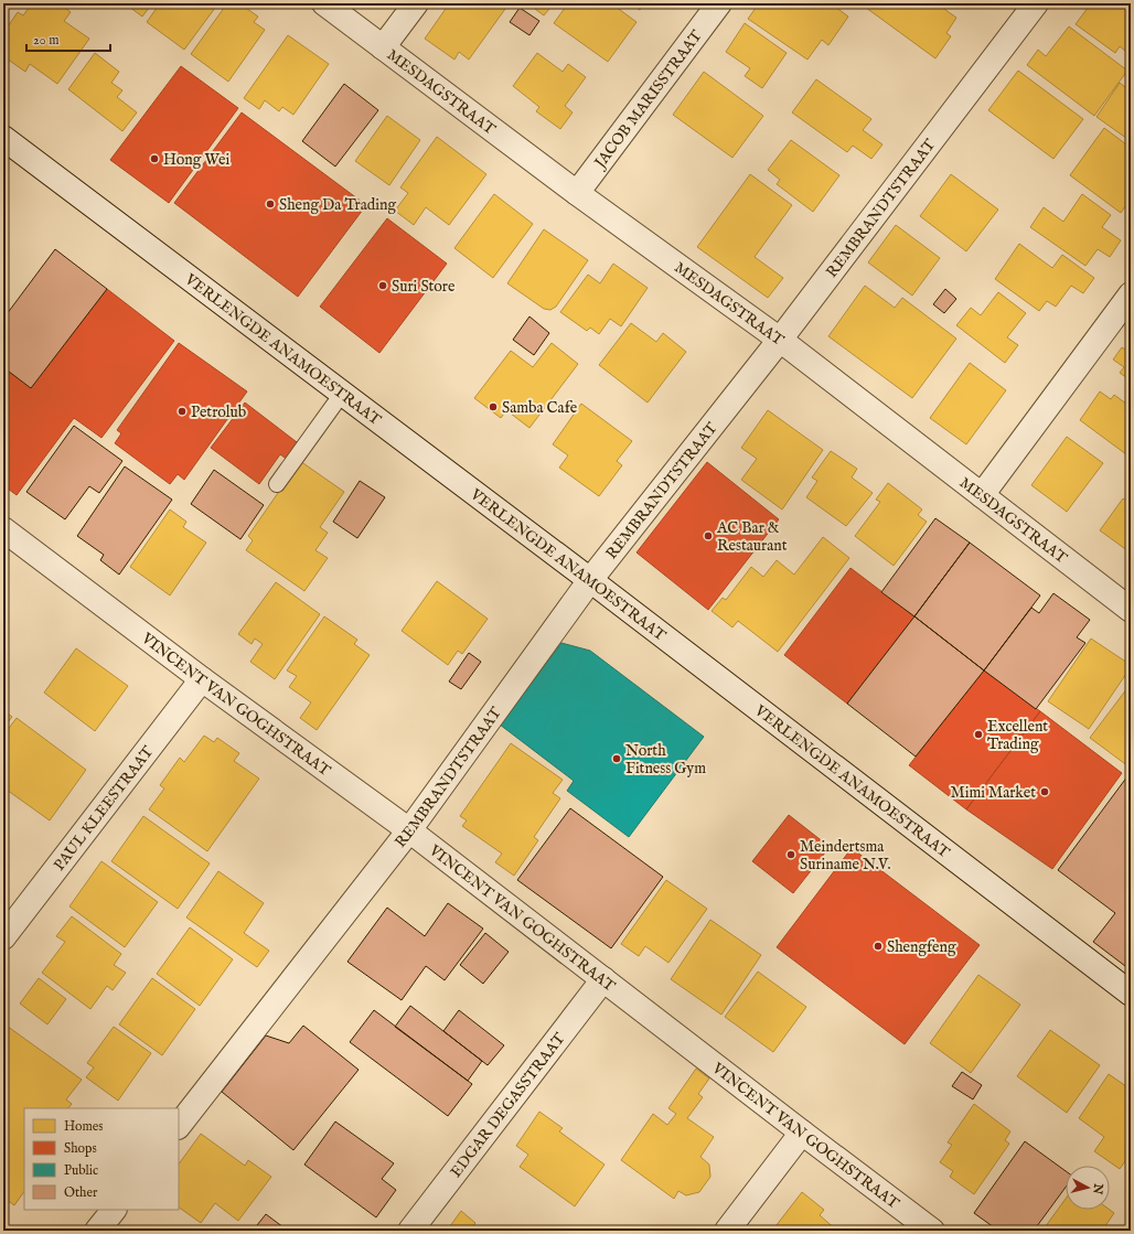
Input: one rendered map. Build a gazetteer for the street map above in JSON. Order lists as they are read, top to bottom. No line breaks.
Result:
{"streets":{"street":["MESDAGSTRAAT","JACOB MARISSTRAAT","REMBRANDTSTRAAT","VERLENGDE ANAMOESTRAAT","VINCENT VAN GOGHSTRAAT","PAUL KLEESTRAAT","EDGAR DEGASSTRAAT"]},"crossings":[["MESDAGSTRAAT","JACOB MARISSTRAAT"],["MESDAGSTRAAT","REMBRANDTSTRAAT"],["REMBRANDTSTRAAT","VERLENGDE ANAMOESTRAAT"],["REMBRANDTSTRAAT","VINCENT VAN GOGHSTRAAT"],["VINCENT VAN GOGHSTRAAT","PAUL KLEESTRAAT"],["VINCENT VAN GOGHSTRAAT","EDGAR DEGASSTRAAT"]],"places":["Hong Wei","Sheng Da Trading","Suri Store","Samba Cafe","Petrolub","AC Bar & Restaurant","Excellent Trading","North Fitness Gym","Mimi Market","Meindertsma Suriname N.V.","Shengfeng"],"legend":["Homes","Shops","Public","Other"],"scale_bar":"20 m","north":"right"}
